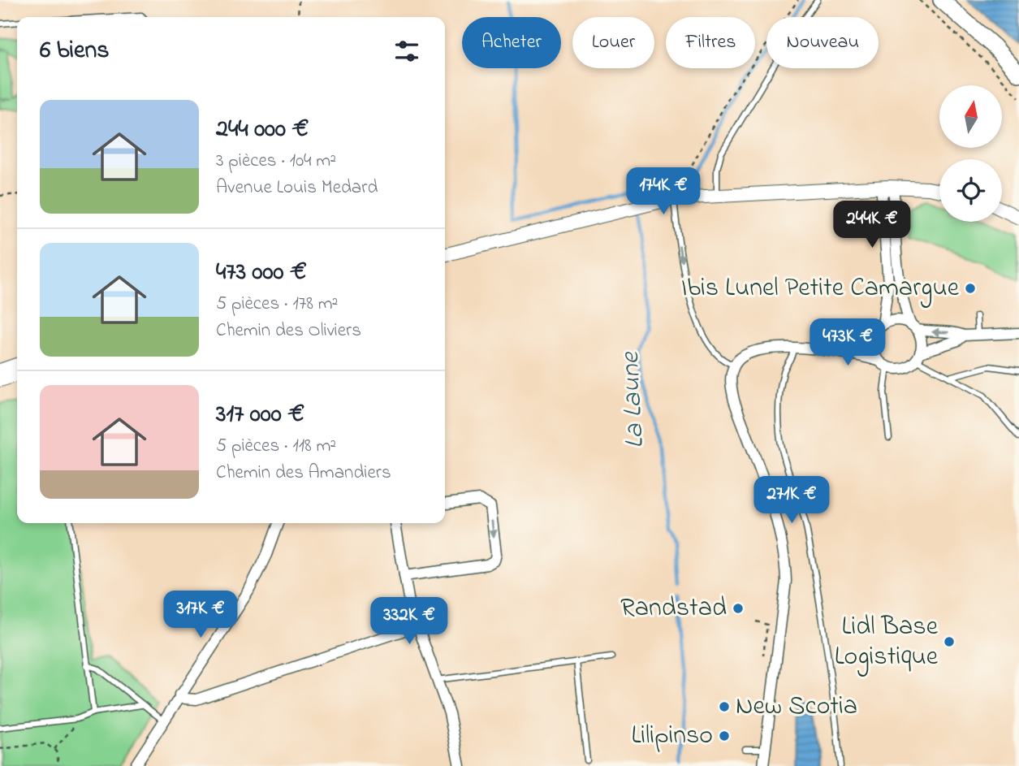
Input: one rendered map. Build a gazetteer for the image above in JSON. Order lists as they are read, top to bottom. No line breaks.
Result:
{"water":["La Laune"],"places":["Ibis Lunel Petite Camargue","Randstad","Lidl Base Logistique","New Scotia","Lilipinso"],"north":"top","page":{"chip":["Acheter","Louer","Filtres","Nouveau"],"heading":"6 biens","list":[{"name":"244 000 €","note":"3 pièces · 104 m² · Avenue Louis Medard"},{"name":"473 000 €","note":"5 pièces · 178 m² · Chemin des Oliviers"},{"name":"317 000 €","note":"5 pièces · 118 m² · Chemin des Amandiers"}],"price":["174K €","244K €","473K €","271K €","317K €","332K €"]}}
